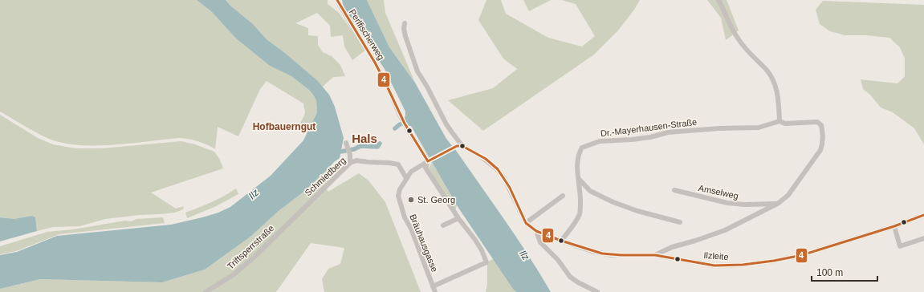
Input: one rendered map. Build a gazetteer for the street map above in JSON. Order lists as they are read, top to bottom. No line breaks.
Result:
{"streets":{"street":["Perlfischerweg","Dr.-Mayerhausen-Straße","Schmiedberg","Amselweg","Bräuhausgasse","Triftsperrstraße","Ilzleite"]},"crossings":[["Perlfischerweg","Bräuhausgasse"],["Dr.-Mayerhausen-Straße","Ilzleite"],["Schmiedberg","Bräuhausgasse"],["Schmiedberg","Triftsperrstraße"]],"districts":["Hofbauerngut","Hals"],"water":["Ilz"],"places":["St. Georg"],"lines":["transit line 4"],"scale_bar":"100 m"}
